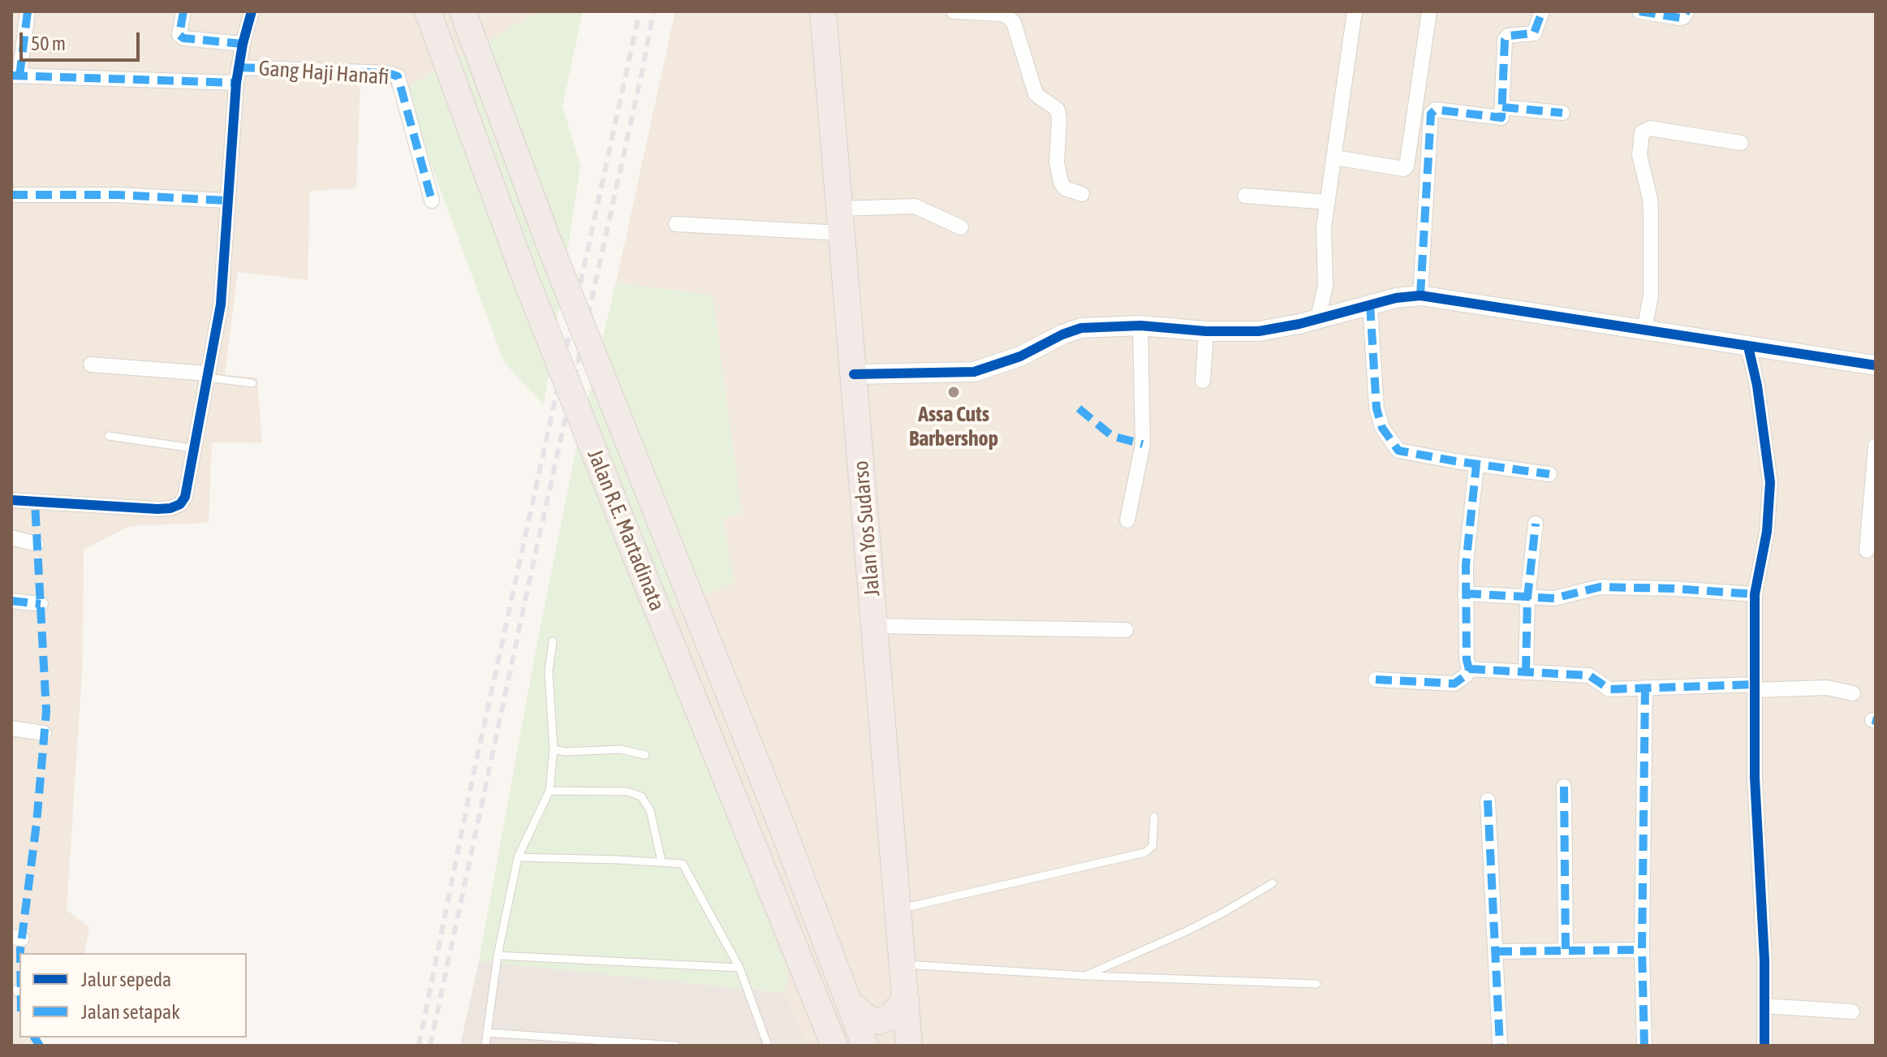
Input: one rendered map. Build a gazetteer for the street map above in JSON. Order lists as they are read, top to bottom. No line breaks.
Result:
{"streets":{"highway":["Jalan Yos Sudarso","Jalan R.E. Martadinata"],"street":["Gang Haji Hanafi"]},"places":["Assa Cuts Barbershop"],"legend":["Jalur sepeda","Jalan setapak"],"scale_bar":"50 m"}
